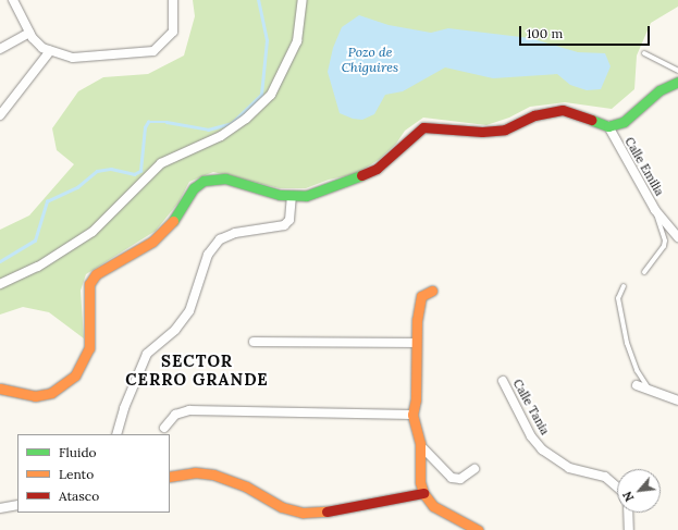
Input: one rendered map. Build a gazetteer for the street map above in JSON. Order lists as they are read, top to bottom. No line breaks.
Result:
{"streets":{"street":["Calle Emilia","Calle Tania"]},"districts":["SECTOR CERRO GRANDE"],"water":["Pozo de Chiguires"],"legend":["Fluido","Lento","Atasco"],"scale_bar":"100 m","north":"bottom left"}
